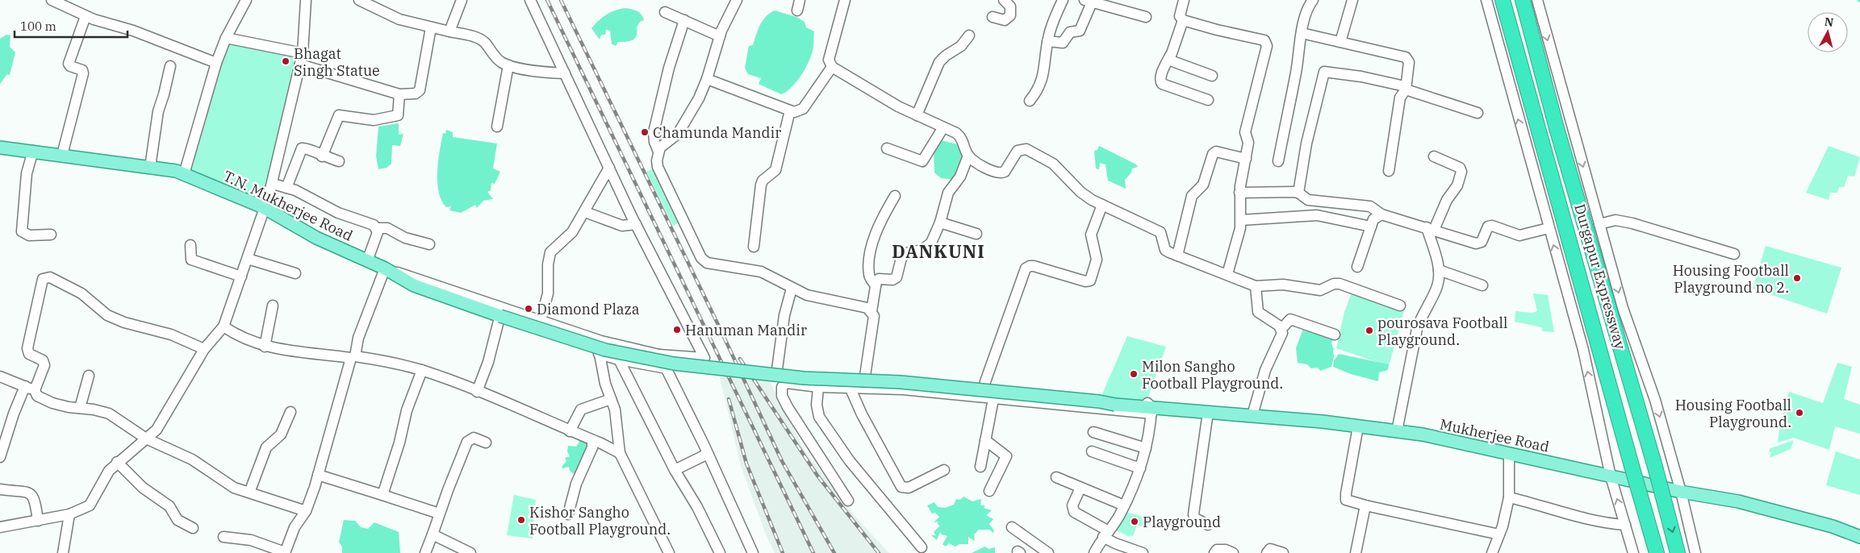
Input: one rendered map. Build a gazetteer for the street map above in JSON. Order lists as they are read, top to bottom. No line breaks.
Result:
{"streets":{"highway":["Durgapur Expressway"],"main road":["T.N. Mukherjee Road","Mukherjee Road"]},"crossings":[["T.N. Mukherjee Road","Mukherjee Road"]],"districts":["DANKUNI"],"places":["Bhagat Singh Statue","Chamunda Mandir","Housing Football Playground no 2.","Diamond Plaza","Hanuman Mandir","pourosava Football Playground.","Milon Sangho Football Playground.","Housing Football Playground.","Kishor Sangho Football Playground.","Playground"],"scale_bar":"100 m","north":"top"}
